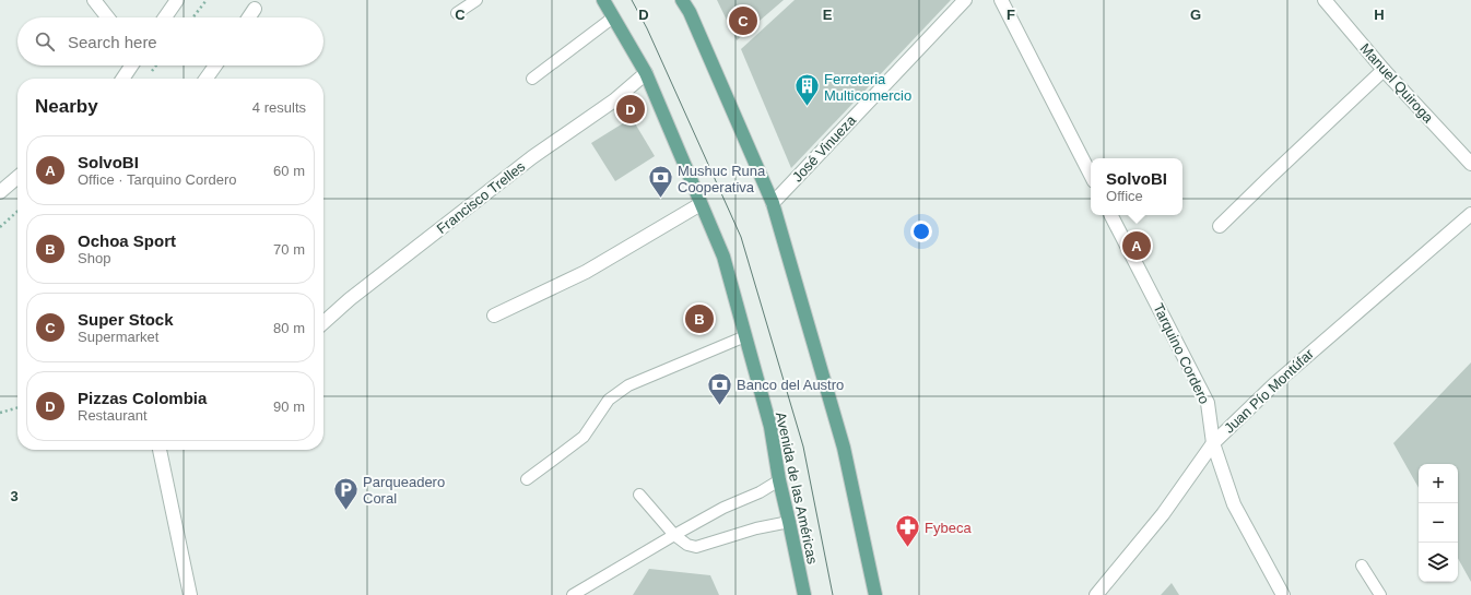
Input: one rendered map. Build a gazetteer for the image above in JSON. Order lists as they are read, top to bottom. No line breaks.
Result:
{"streets":{"main road":["Avenida de las Américas"],"street":["Manuel Quiroga","José Vinueza","Francisco Trelles","Tarquino Cordero","Juan Pío Montúfar"]},"crossings":[["Francisco Trelles","Avenida de las Américas"],["Tarquino Cordero","Juan Pío Montúfar"]],"places":{"building":["Ferreteria Multicomercio"],"bank":["Mushuc Runa Cooperativa","Banco del Austro"],"parking":["Parqueadero Coral"],"pharmacy":["Fybeca"]},"page":{"pins":["C","D","A","B"],"search":"Search here","heading":["Nearby","4 results"],"list":[{"mark":"A","name":"SolvoBI","note":"Office · Tarquino Cordero","value":"60 m"},{"mark":"B","name":"Ochoa Sport","note":"Shop","value":"70 m"},{"mark":"C","name":"Super Stock","note":"Supermarket","value":"80 m"},{"mark":"D","name":"Pizzas Colombia","note":"Restaurant","value":"90 m"}],"popup":["SolvoBI","Office"],"map_buttons":["+","−"]},"grid":{"columns":["C","D","E","F","G","H"],"rows":["3"]}}
